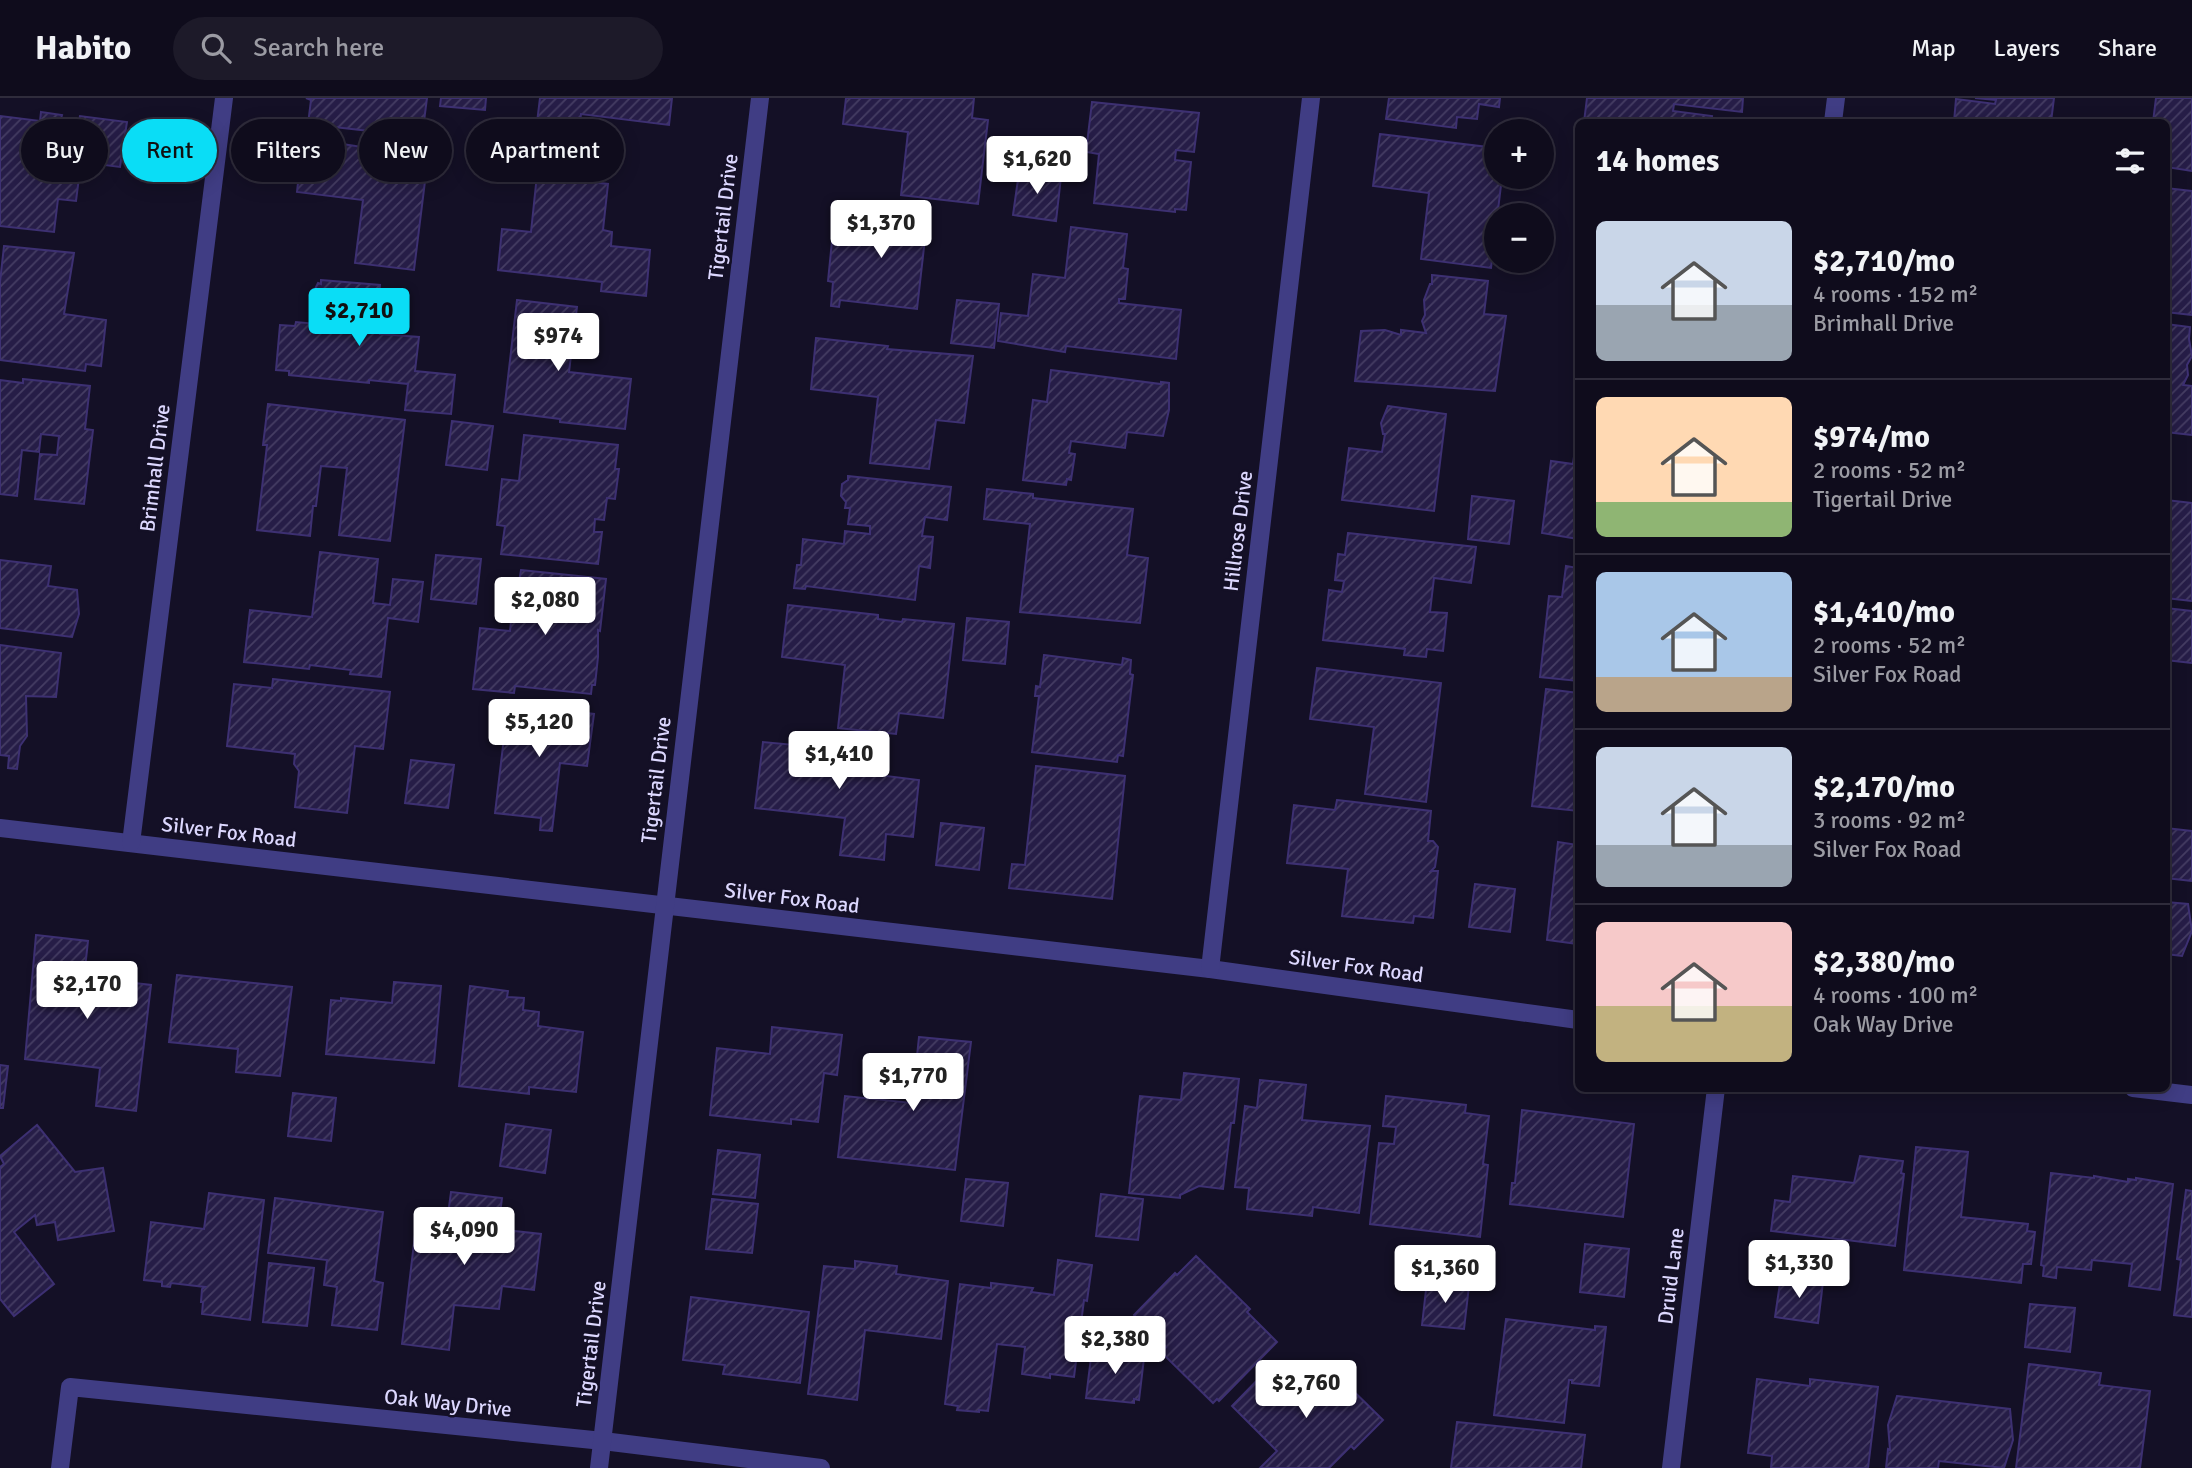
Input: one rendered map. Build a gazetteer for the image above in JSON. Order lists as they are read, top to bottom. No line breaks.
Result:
{"streets":{"street":["Tigertail Drive","Brimhall Drive","Hillrose Drive","Silver Fox Road","Druid Lane","Oak Way Drive"]},"crossings":[["Tigertail Drive","Silver Fox Road"],["Tigertail Drive","Oak Way Drive"],["Brimhall Drive","Silver Fox Road"],["Hillrose Drive","Silver Fox Road"]],"page":{"header":"Habito","search":"Search here","nav":["Map","Layers","Share"],"map_buttons":["+","−"],"chip":["Buy","Rent","Filters","New","Apartment"],"heading":"14 homes","price":["$1,620","$1,370","$2,710","$974","$2,080","$5,120","$1,410","$2,170","$1,770","$4,090","$1,330","$1,360","$2,380","$2,760"],"list":[{"name":"$2,710/mo","note":"4 rooms · 152 m² · Brimhall Drive"},{"name":"$974/mo","note":"2 rooms · 52 m² · Tigertail Drive"},{"name":"$1,410/mo","note":"2 rooms · 52 m² · Silver Fox Road"},{"name":"$2,170/mo","note":"3 rooms · 92 m² · Silver Fox Road"},{"name":"$2,380/mo","note":"4 rooms · 100 m² · Oak Way Drive"}]}}
